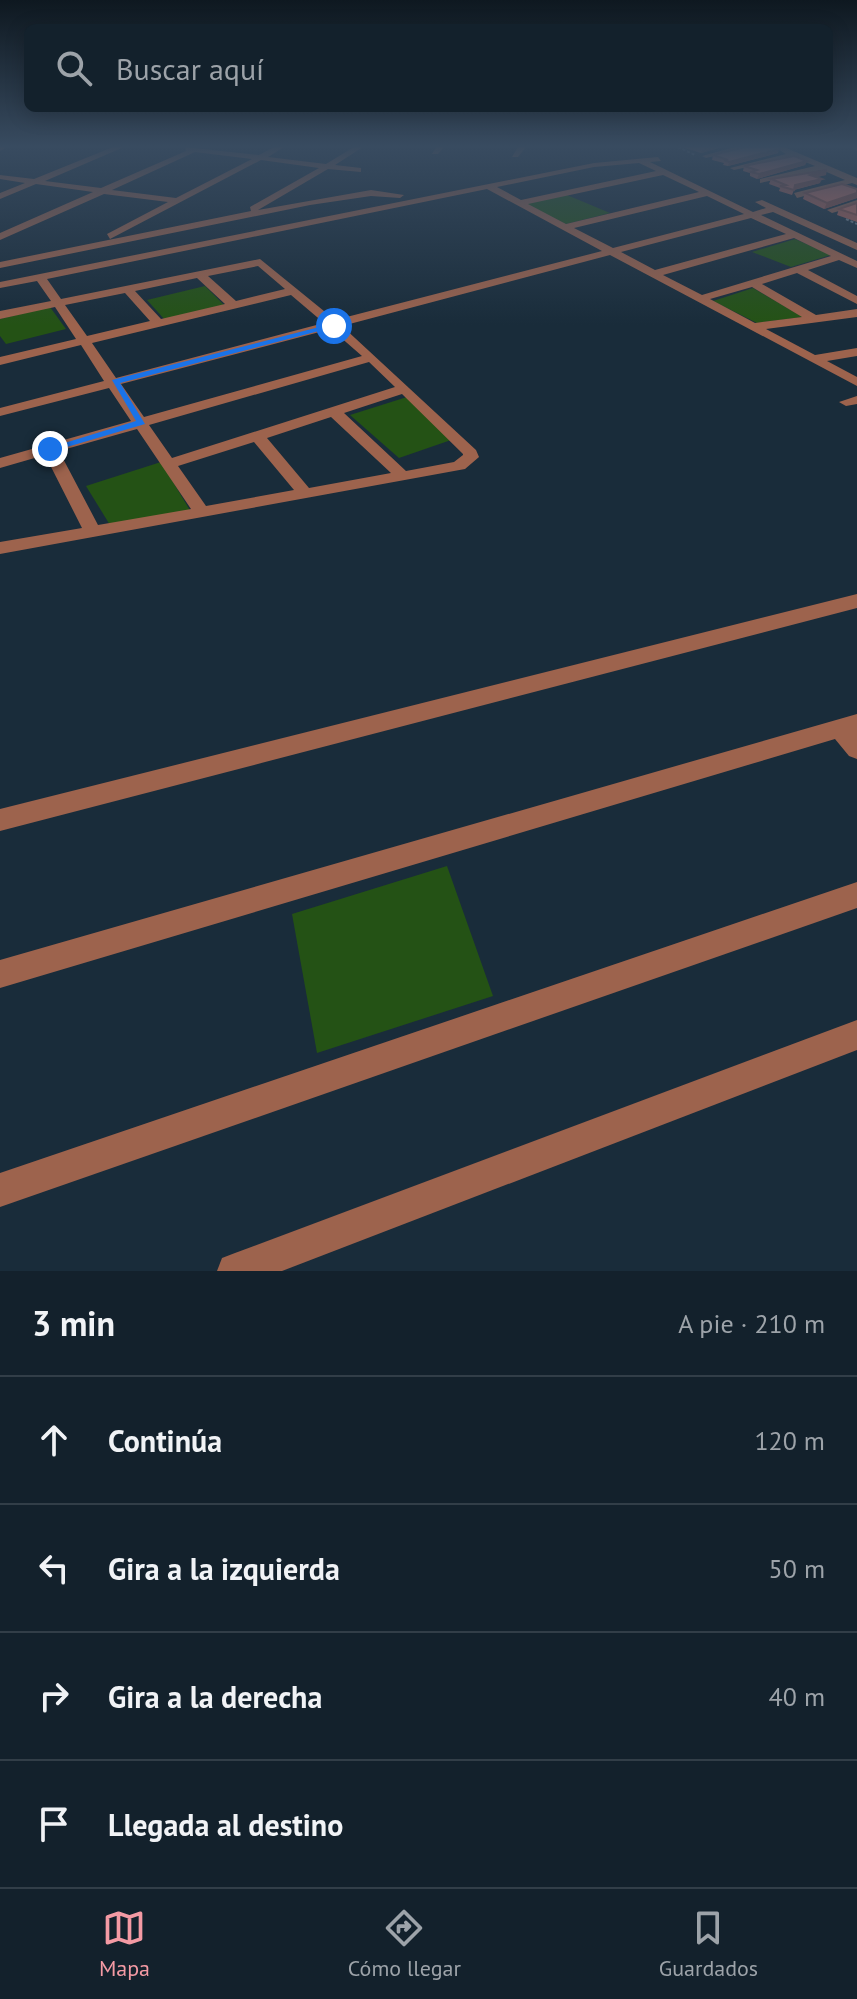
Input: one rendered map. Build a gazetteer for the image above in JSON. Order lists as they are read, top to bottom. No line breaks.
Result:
{"page":{"search":"Buscar aquí","heading":["3 min","A pie · 210 m"],"list":[["Continúa","120 m"],["Gira a la izquierda","50 m"],["Gira a la derecha","40 m"],"Llegada al destino"],"nav":["Mapa","Cómo llegar","Guardados"]}}
